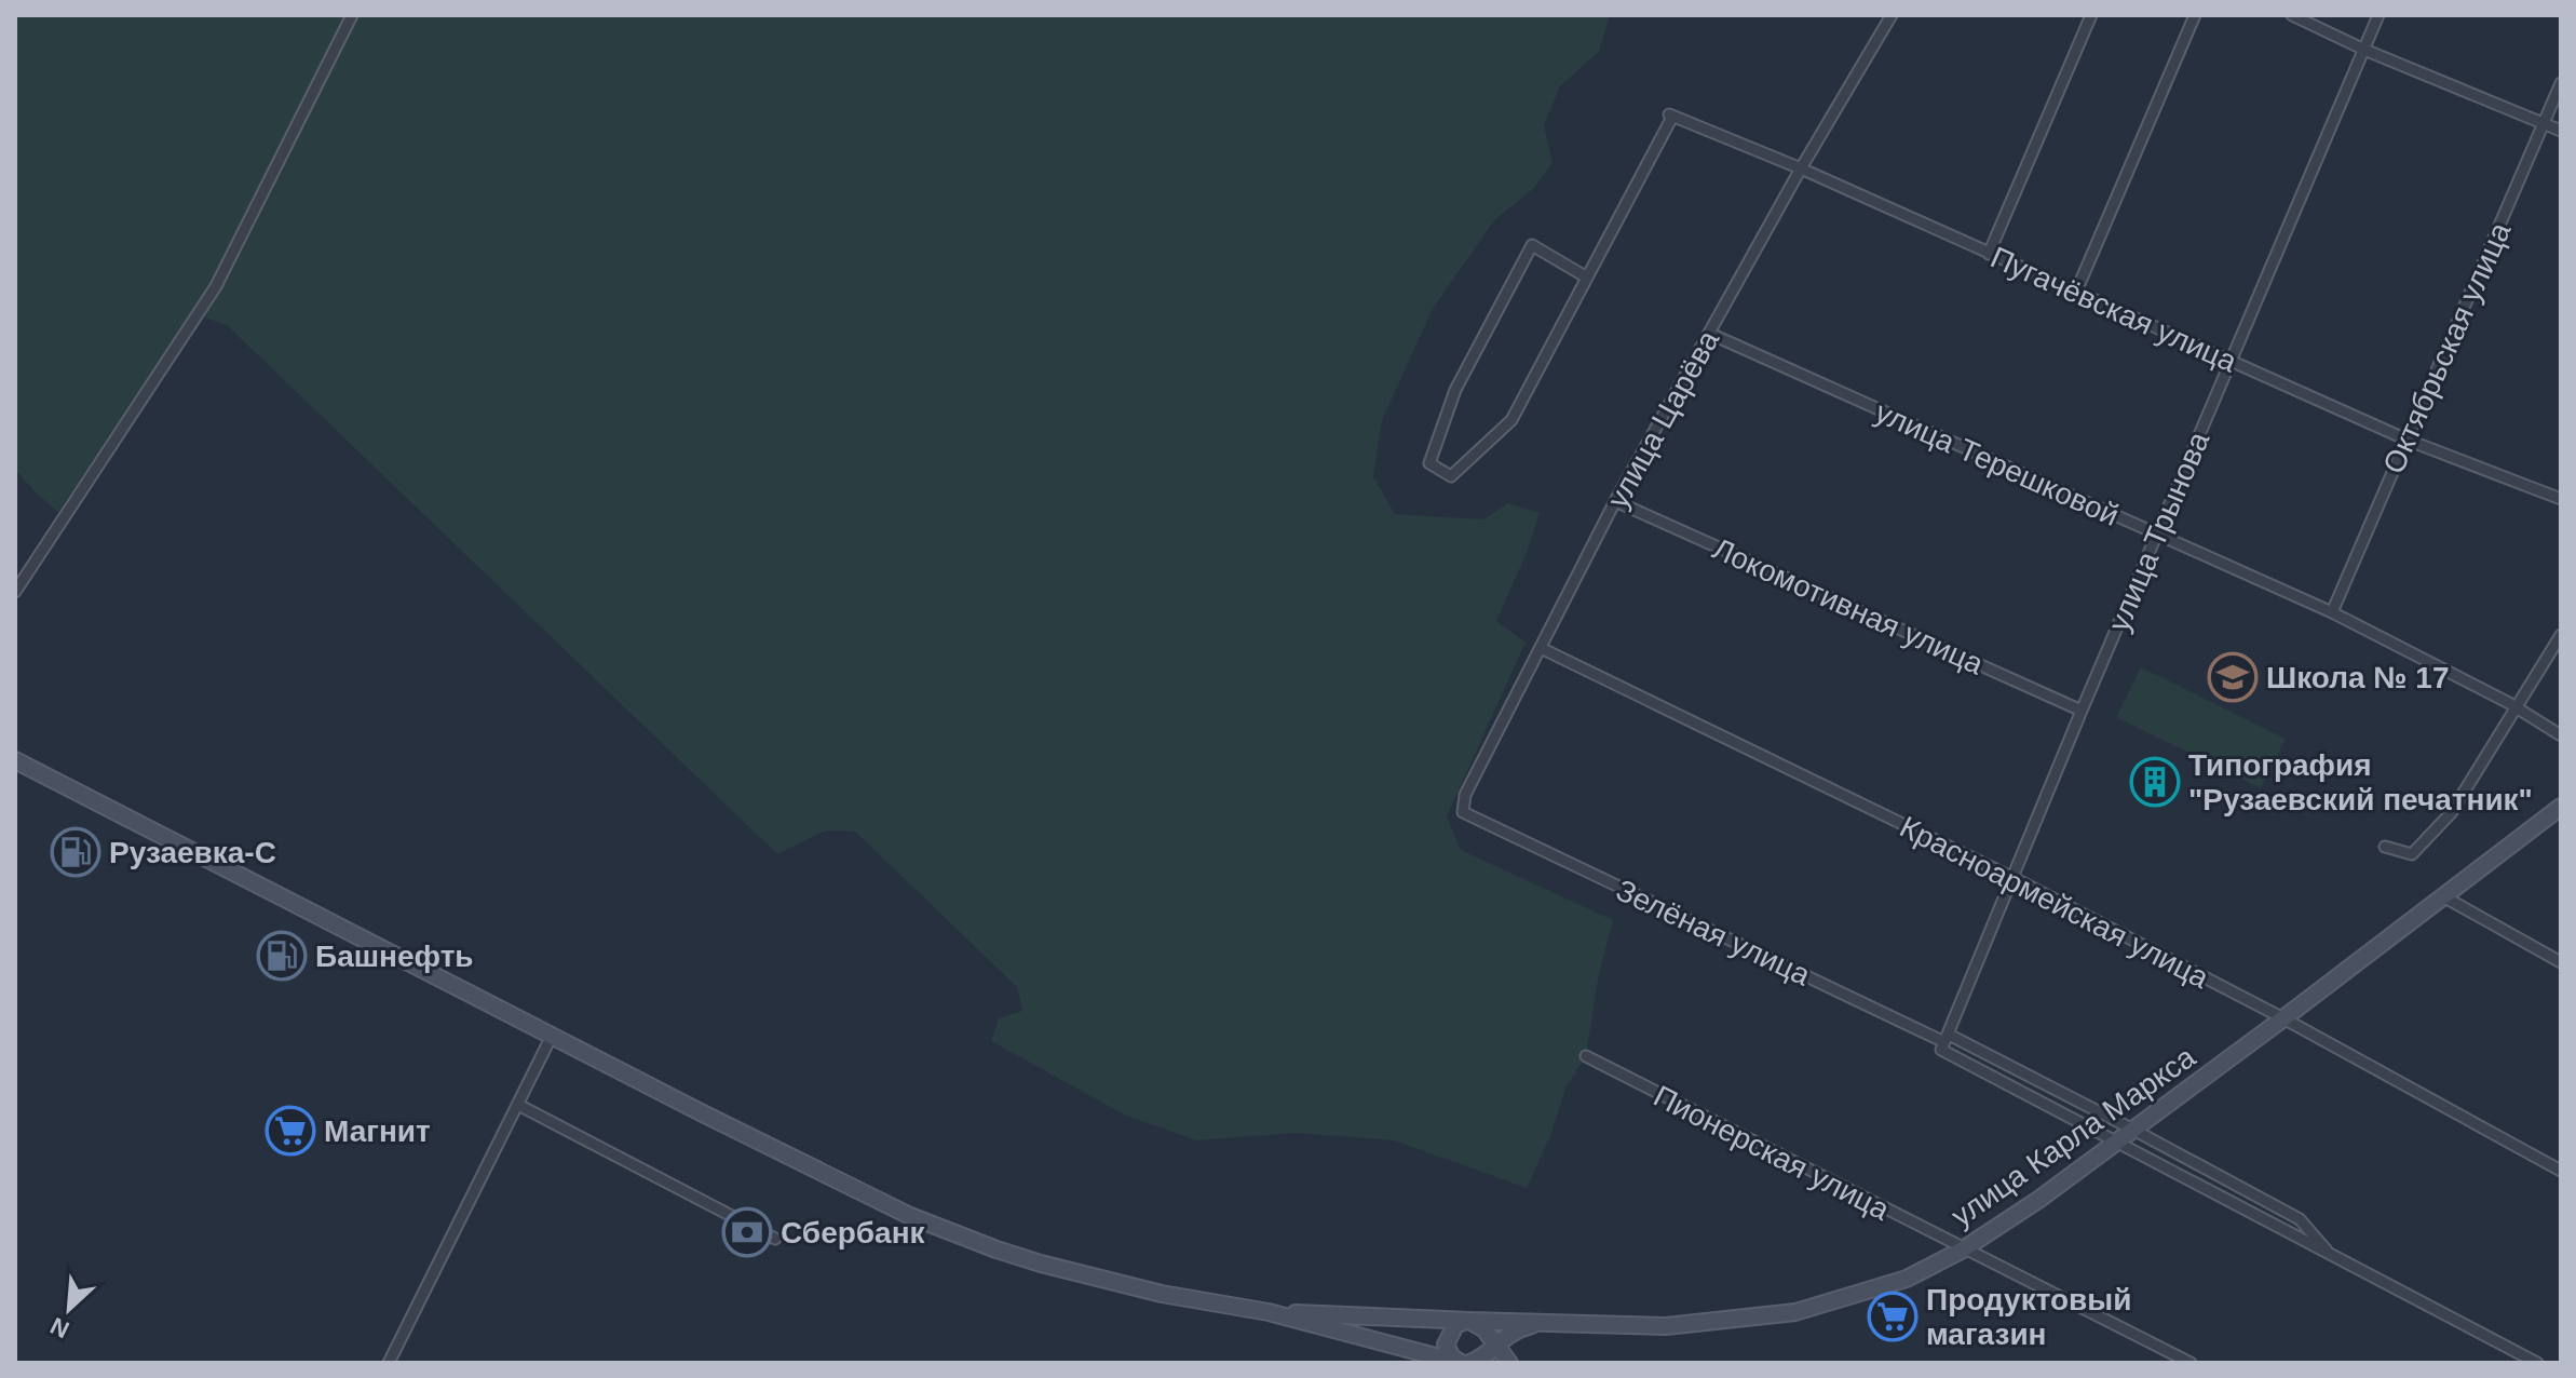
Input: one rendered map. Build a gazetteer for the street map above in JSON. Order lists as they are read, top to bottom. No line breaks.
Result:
{"streets":{"main road":["улица Карла Маркса"],"street":["Пугачёвская улица","Октябрьская улица","улица Царёва","улица Терешковой","улица Трынова","Локомотивная улица","Красноармейская улица","Зелёная улица","Пионерская улица"]},"crossings":[["Пугачёвская улица","Октябрьская улица"],["Пугачёвская улица","улица Царёва"],["Пугачёвская улица","улица Трынова"],["Октябрьская улица","улица Терешковой"],["улица Царёва","улица Терешковой"],["улица Царёва","Локомотивная улица"],["улица Царёва","Красноармейская улица"],["улица Царёва","Зелёная улица"],["улица Терешковой","улица Трынова"],["улица Трынова","Локомотивная улица"],["улица Трынова","Красноармейская улица"],["улица Трынова","Зелёная улица"],["Красноармейская улица","улица Карла Маркса"],["Зелёная улица","улица Карла Маркса"],["улица Карла Маркса","Пионерская улица"]],"places":{"school or university":["Школа № 17"],"building":["Типография \"Рузаевский печатник\""],"fuel station":["Рузаевка-С","Башнефть"],"supermarket":["Магнит","Продуктовый магазин"],"bank":["Сбербанк"]},"north":"bottom left"}
